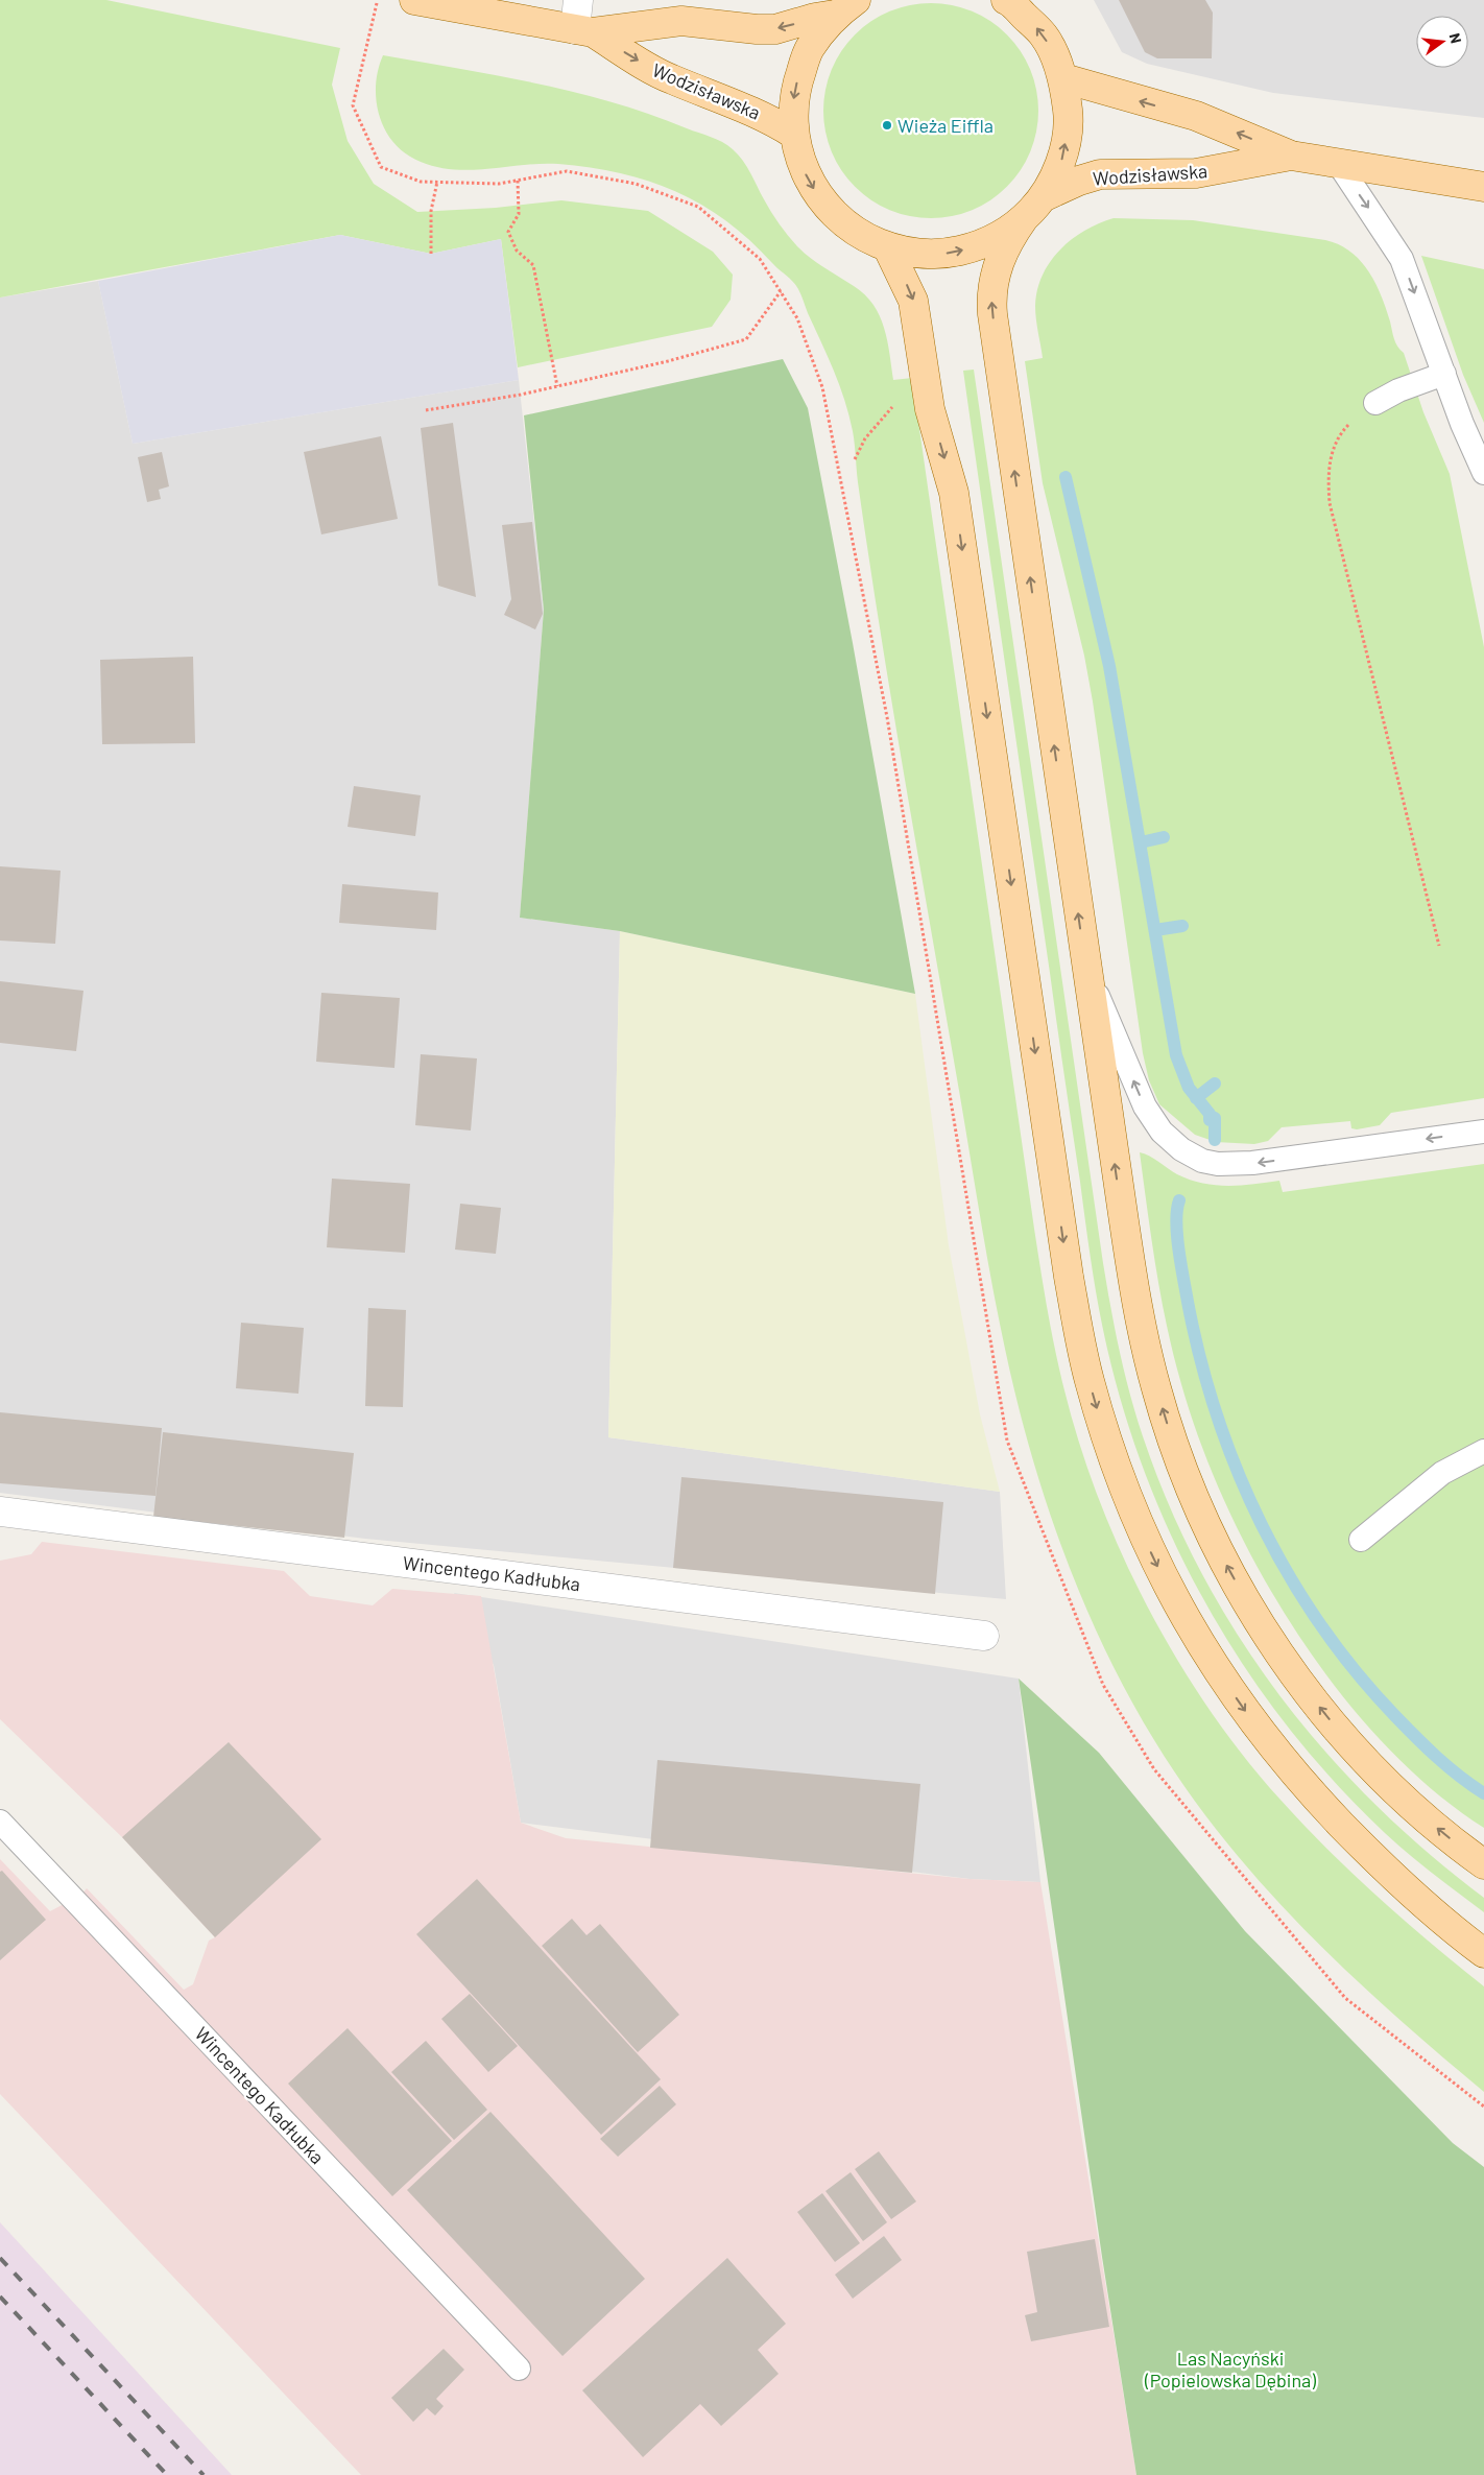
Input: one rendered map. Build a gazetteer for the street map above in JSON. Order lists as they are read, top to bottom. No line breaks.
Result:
{"streets":{"main road":["Wodzisławska"],"street":["Wincentego Kadłubka"]},"parks":["Las Nacyński (Popielowska Dębina)"],"places":["Wieża Eiffla"],"north":"right"}
